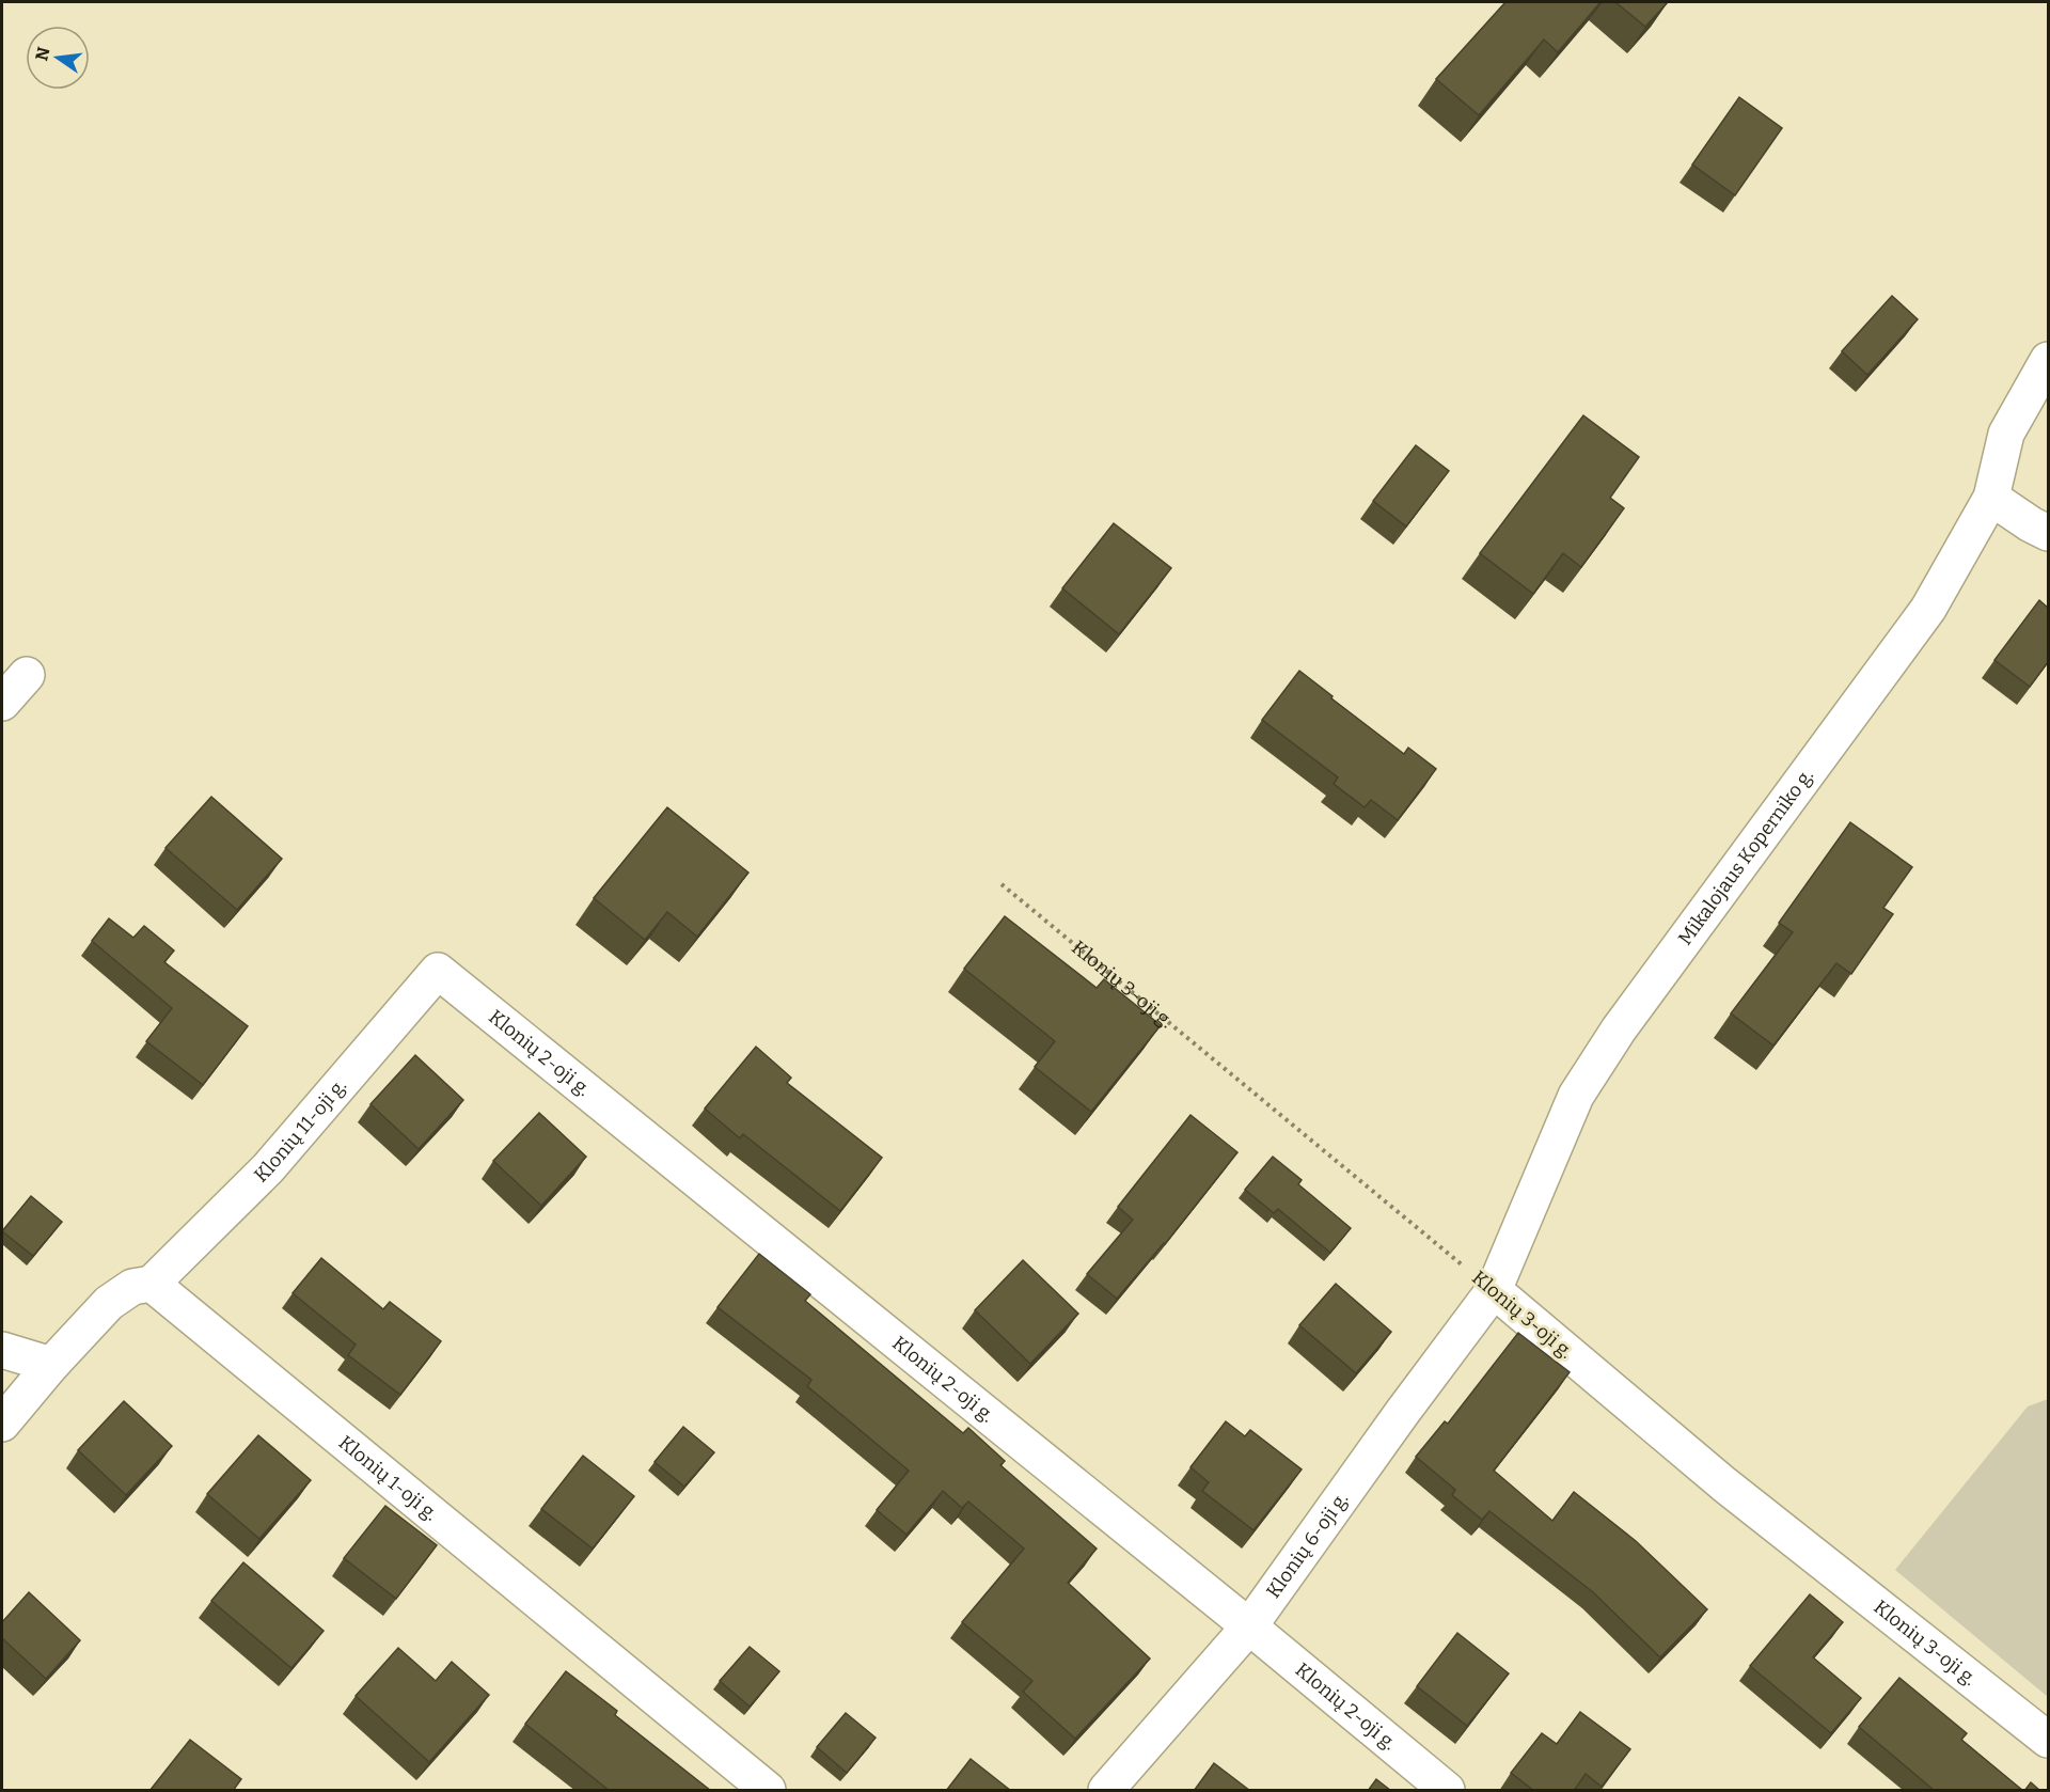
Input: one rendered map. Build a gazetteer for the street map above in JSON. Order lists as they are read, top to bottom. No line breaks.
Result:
{"streets":{"street":["Mikalojaus Koperniko g.","Klonių 3-oji g.","Klonių 2-oji g.","Klonių 11-oji g.","Klonių 1-oji g.","Klonių 6-oji g."]},"crossings":[["Mikalojaus Koperniko g.","Klonių 3-oji g."],["Mikalojaus Koperniko g.","Klonių 6-oji g."],["Klonių 3-oji g.","Klonių 6-oji g."],["Klonių 2-oji g.","Klonių 11-oji g."],["Klonių 2-oji g.","Klonių 6-oji g."],["Klonių 11-oji g.","Klonių 1-oji g."]],"north":"left"}
